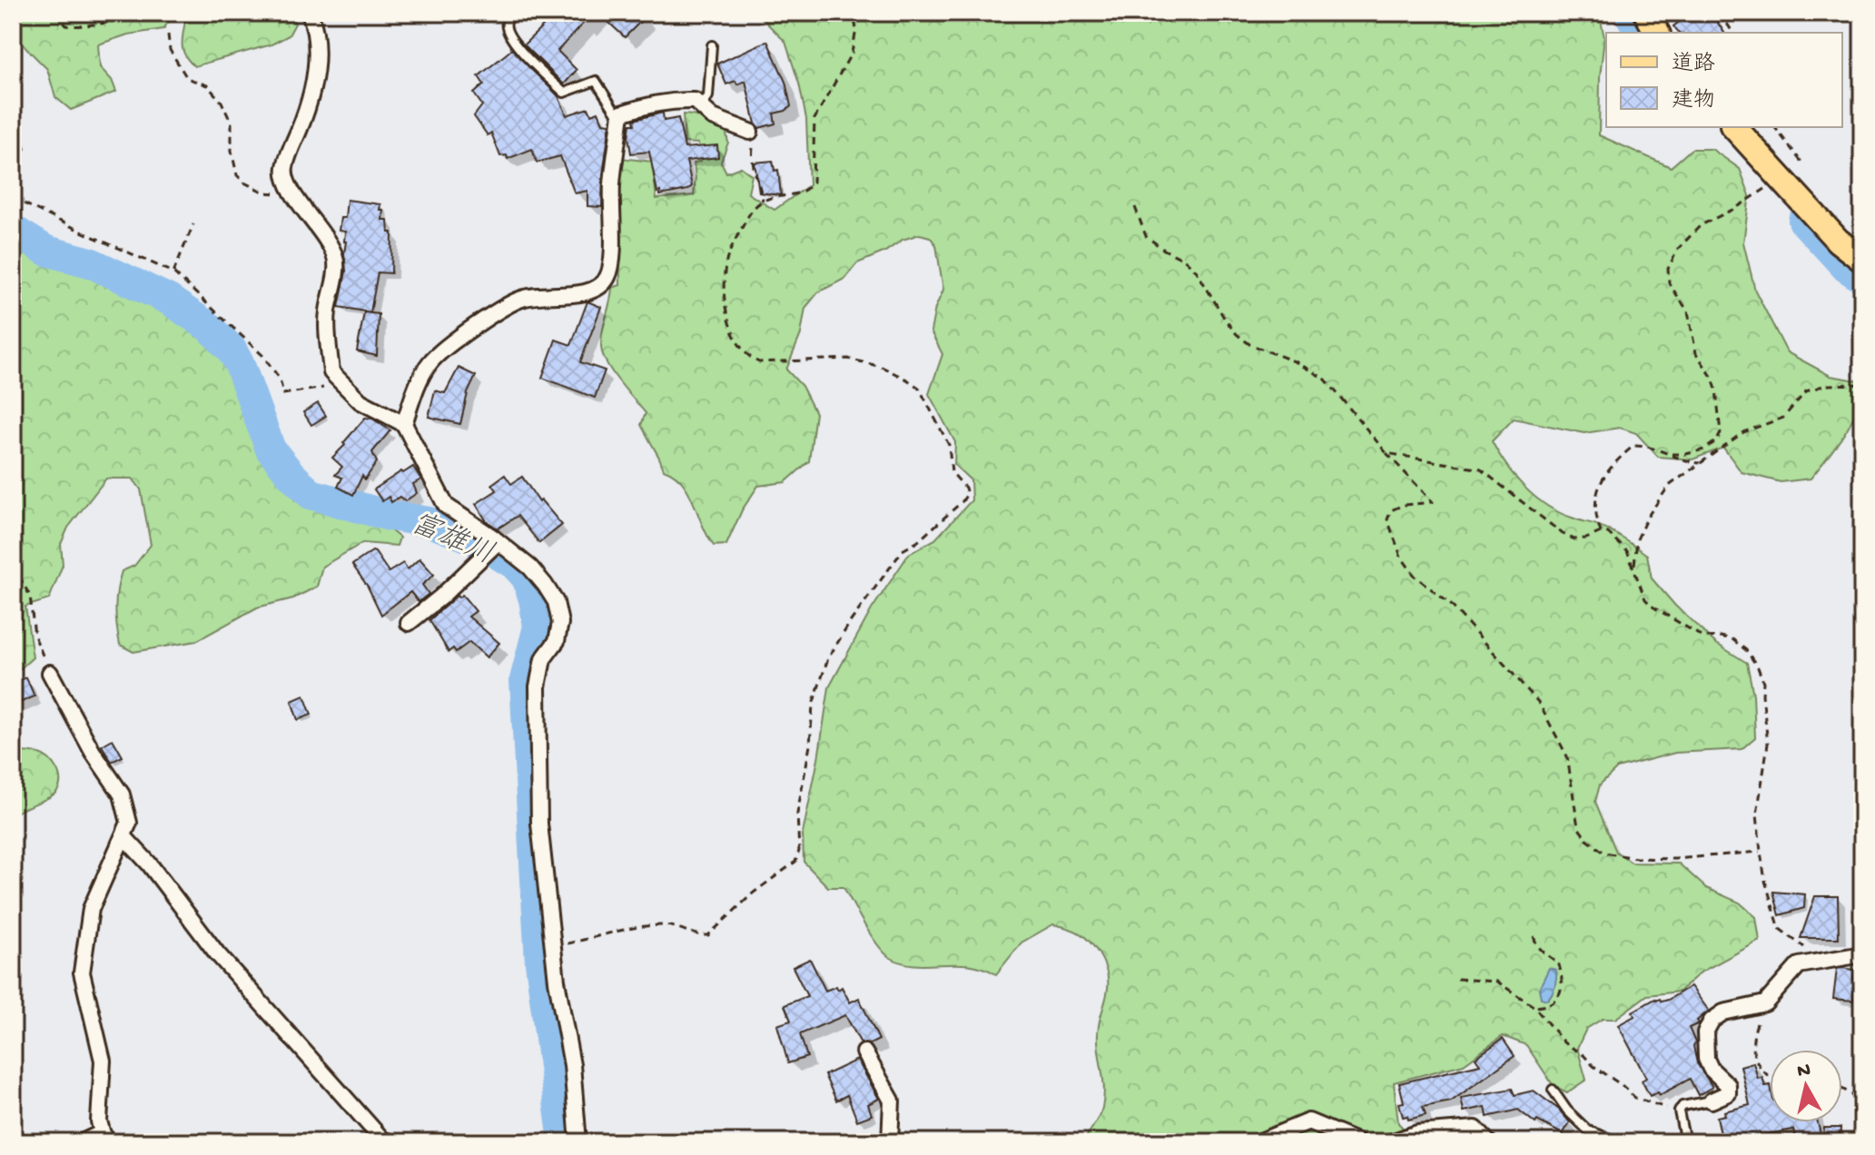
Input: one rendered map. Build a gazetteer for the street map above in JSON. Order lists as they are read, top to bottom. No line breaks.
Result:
{"water":["富雄川"],"legend":["道路","建物"],"north":"top"}
